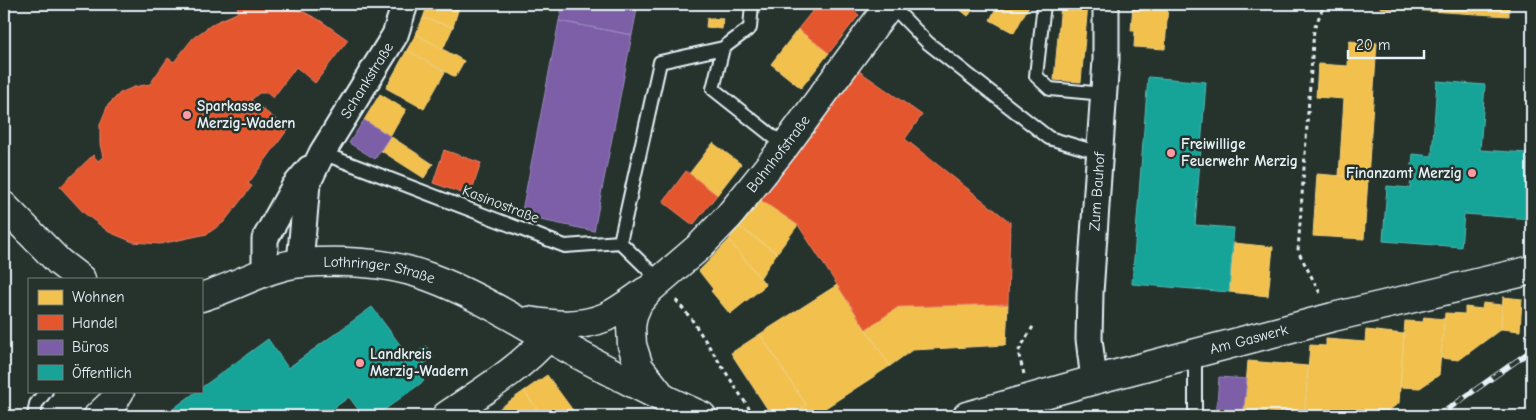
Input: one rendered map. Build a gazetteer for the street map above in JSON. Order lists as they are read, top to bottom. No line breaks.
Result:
{"streets":{"main road":["Bahnhofstraße","Lothringer Straße","Am Gaswerk"],"street":["Schankstraße","Zum Bauhof"],"lane":["Kasinostraße"]},"crossings":[["Schankstraße","Kasinostraße"],["Schankstraße","Lothringer Straße"],["Bahnhofstraße","Lothringer Straße"],["Zum Bauhof","Am Gaswerk"]],"places":["Sparkasse Merzig-Wadern","Freiwillige Feuerwehr Merzig","Finanzamt Merzig","Landkreis Merzig-Wadern"],"legend":["Wohnen","Handel","Büros","Öffentlich"],"scale_bar":"20 m"}
